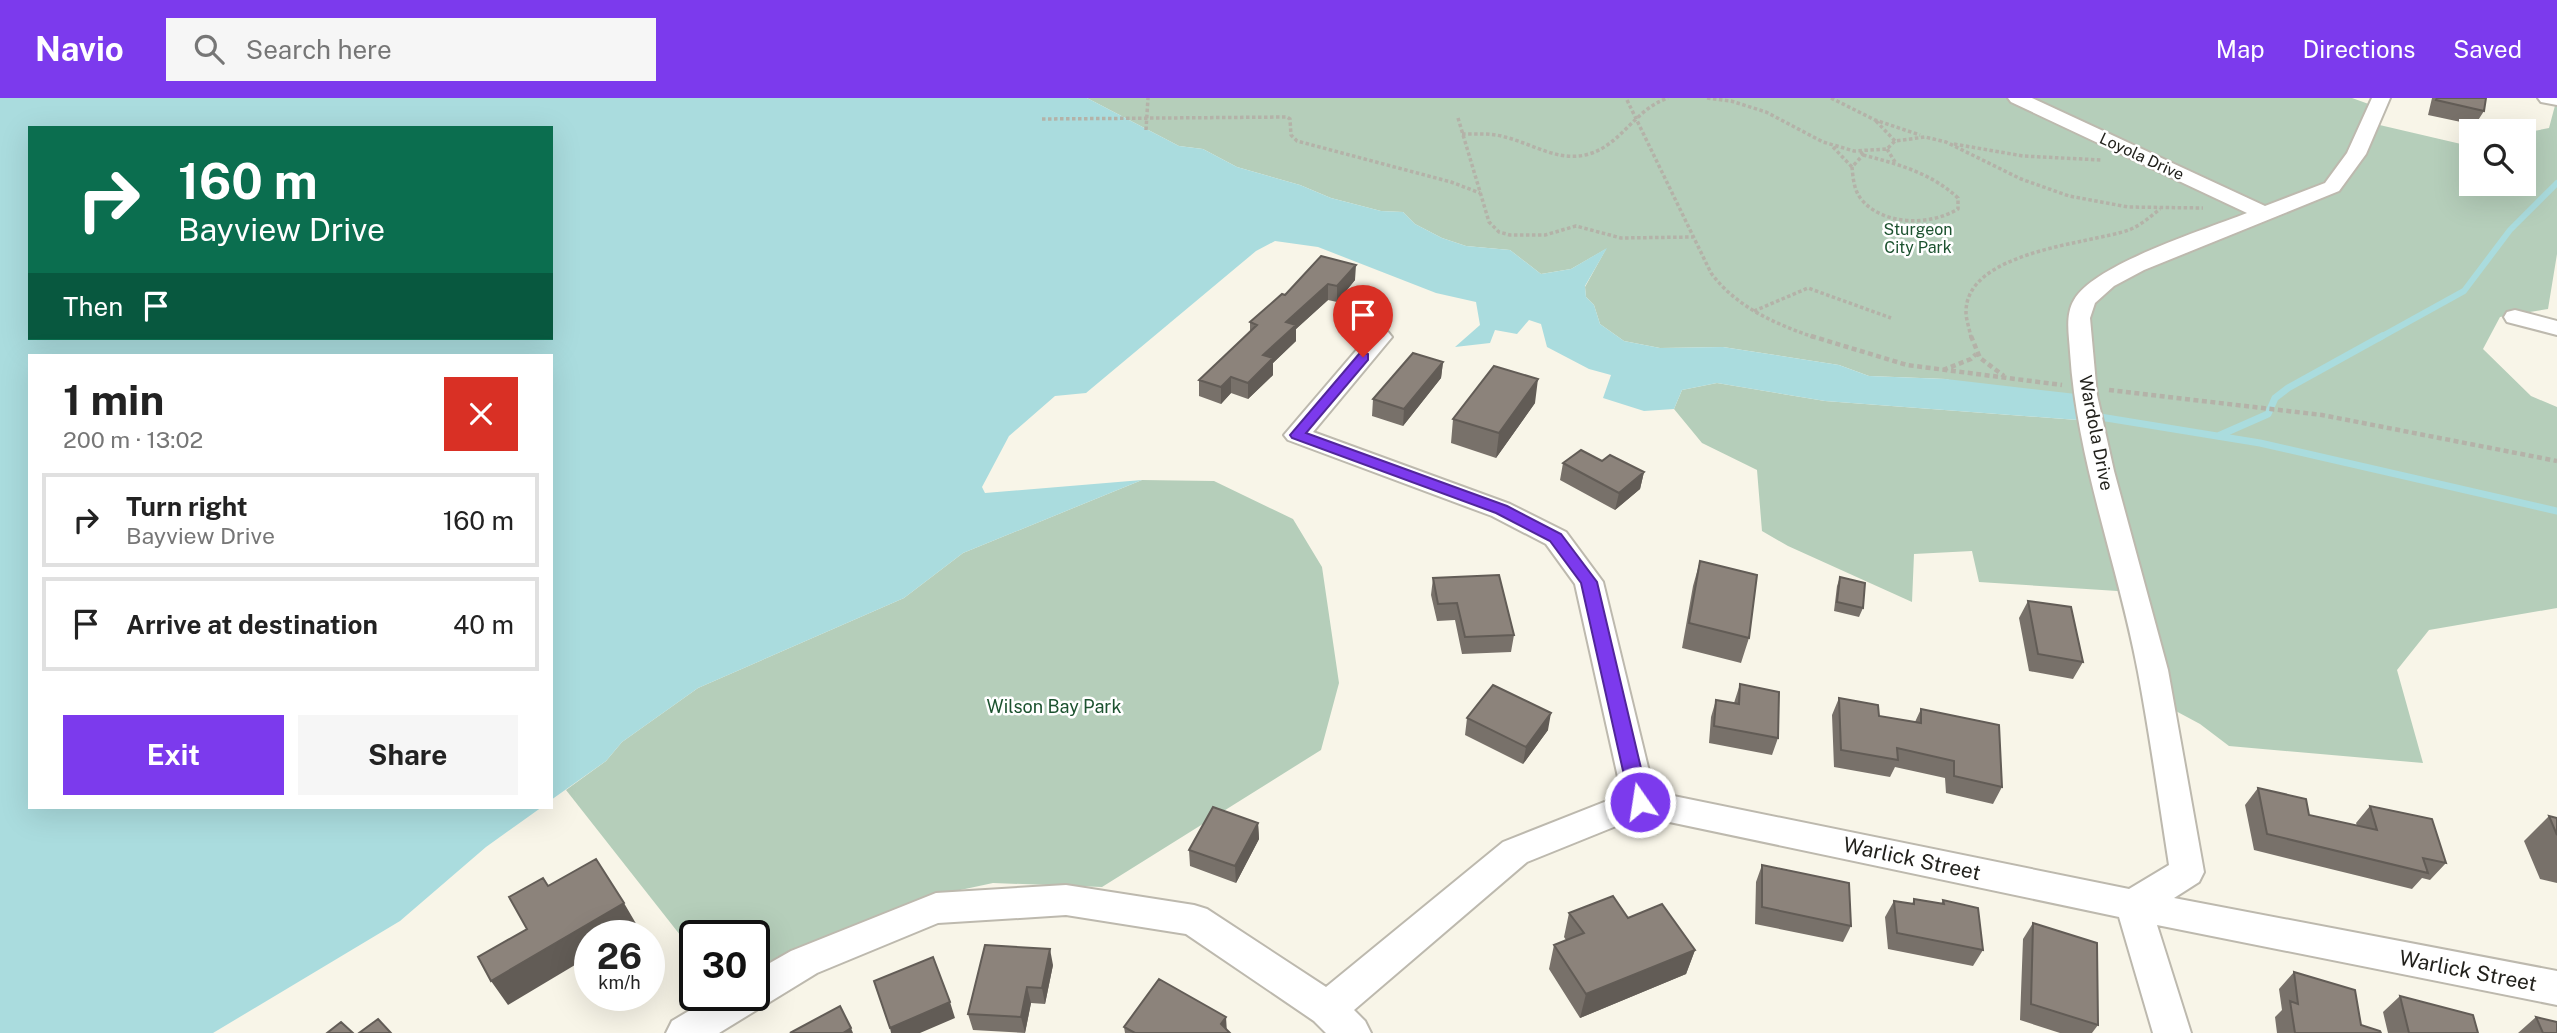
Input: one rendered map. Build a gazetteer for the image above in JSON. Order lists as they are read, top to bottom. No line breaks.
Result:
{"streets":{"street":["Loyola Drive","Wardola Drive","Warlick Street"]},"crossings":[["Loyola Drive","Wardola Drive"],["Wardola Drive","Warlick Street"]],"parks":["Sturgeon City Park","Wilson Bay Park"],"page":{"header":"Navio","search":"Search here","nav":["Map","Directions","Saved"],"turn":["160 m","Bayview Drive"],"then":"Then","heading":["1 min","200 m · 13:02"],"list":[{"name":"Turn right","note":"Bayview Drive","value":"160 m"},{"name":"Arrive at destination","value":"40 m"}],"buttons":["Exit","Share"],"speed":"26 km/h","limit":"30"}}
